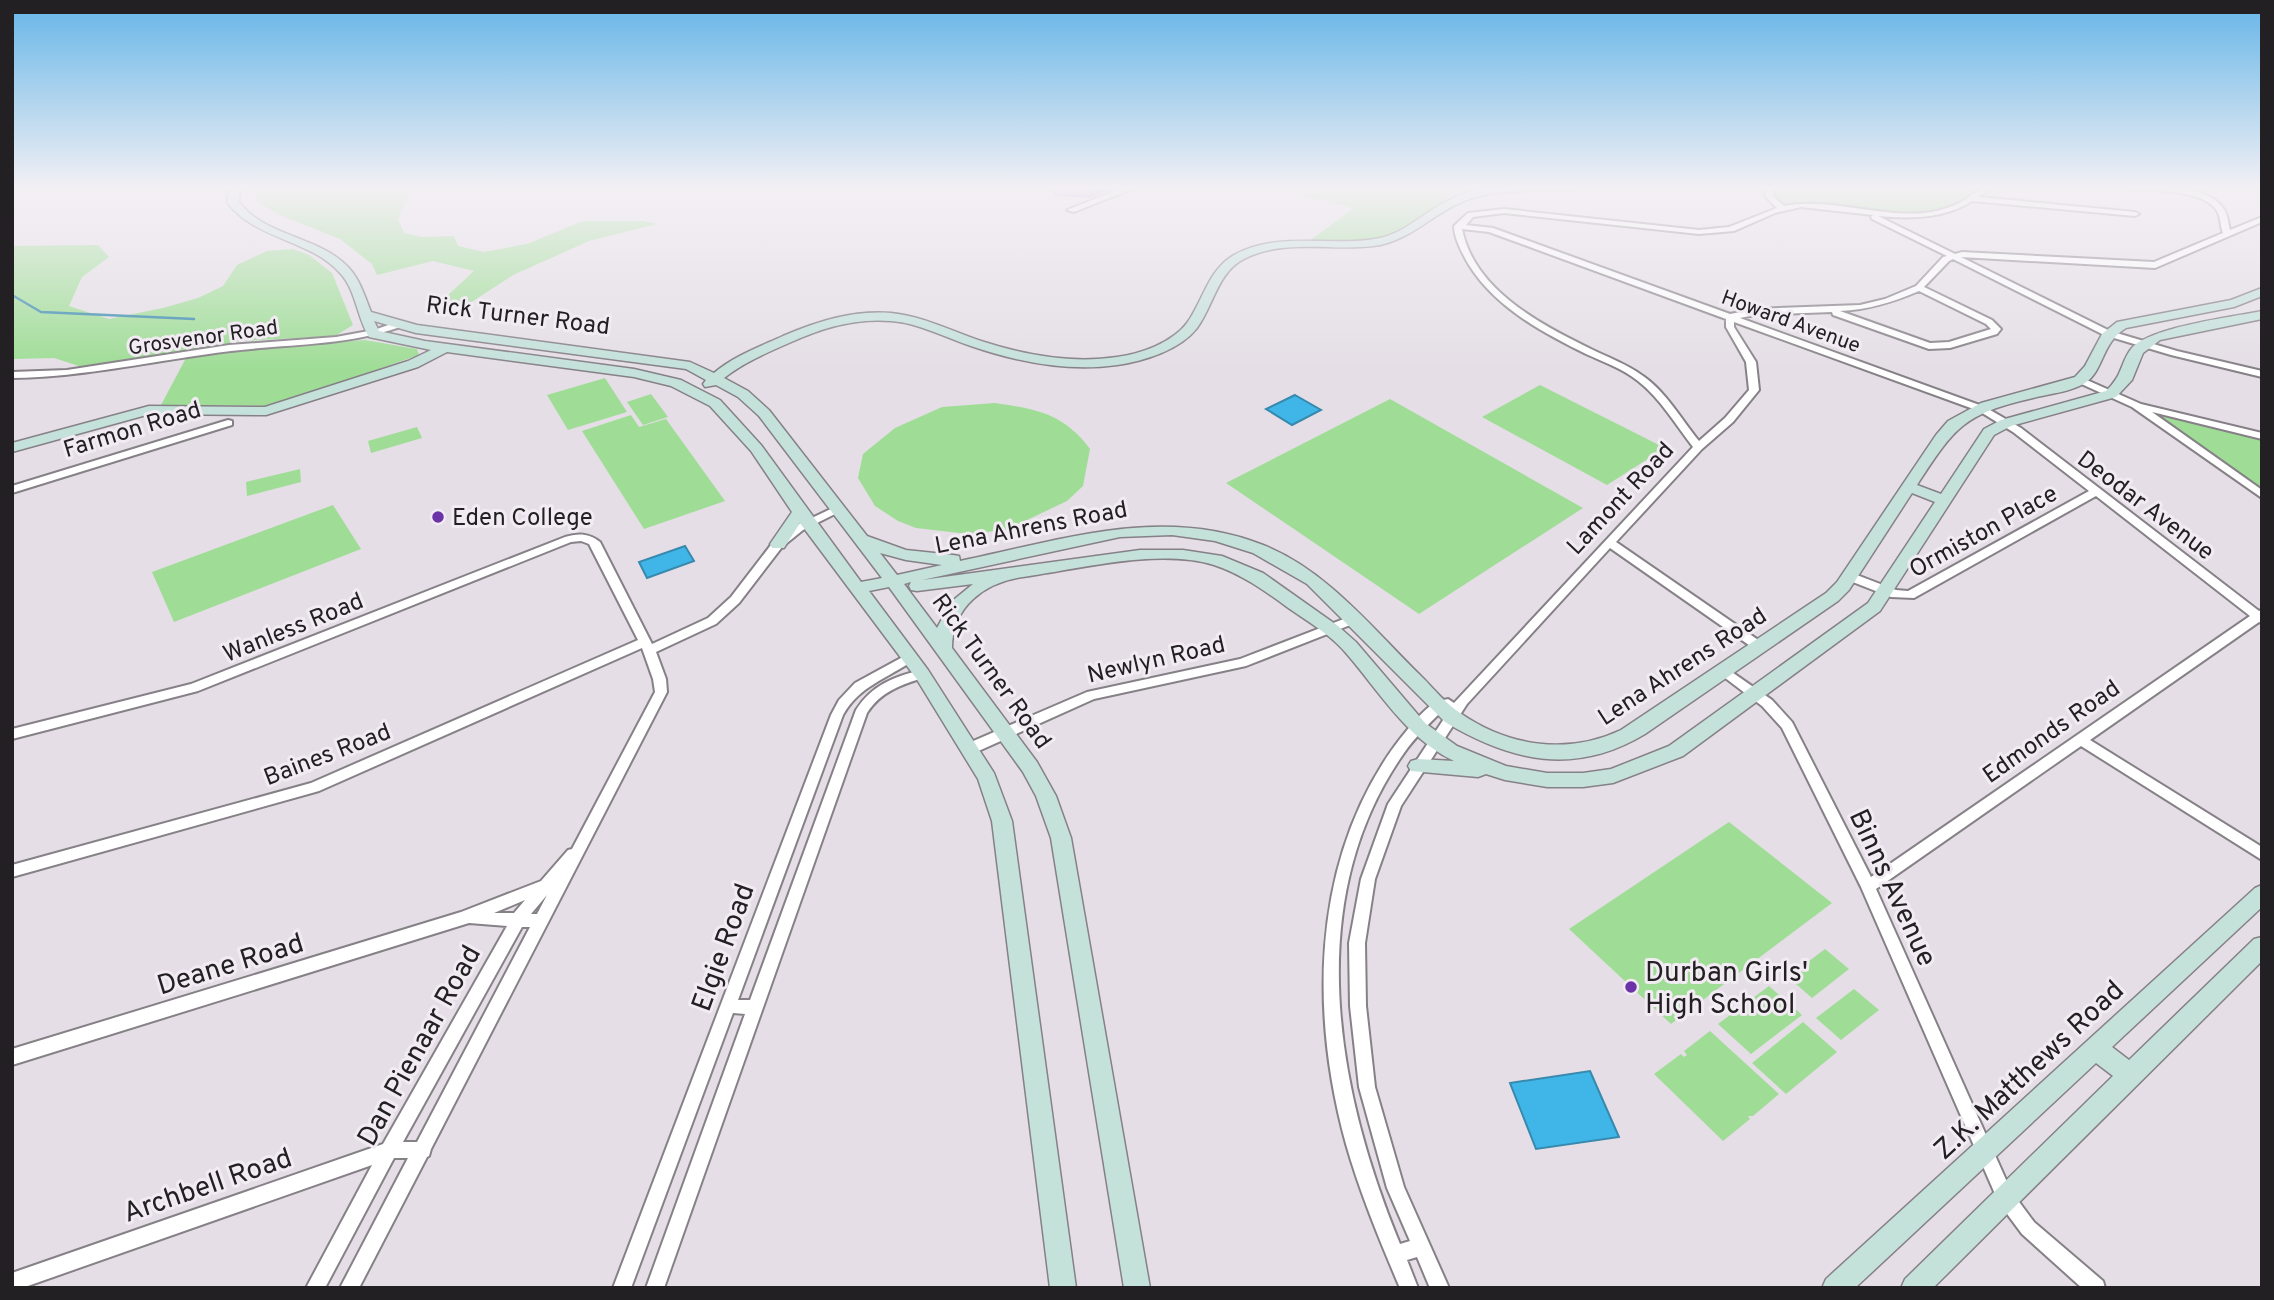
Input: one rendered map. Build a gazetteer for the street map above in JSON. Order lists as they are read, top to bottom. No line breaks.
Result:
{"streets":{"main road":["Rick Turner Road","Farmon Road","Lena Ahrens Road","Z.K. Matthews Road"],"street":["Howard Avenue","Grosvenor Road","Lamont Road","Deodar Avenue","Ormiston Place","Wanless Road","Newlyn Road","Edmonds Road","Baines Road","Binns Avenue","Elgie Road","Deane Road","Dan Pienaar Road","Archbell Road"]},"crossings":[["Rick Turner Road","Grosvenor Road"],["Rick Turner Road","Farmon Road"],["Rick Turner Road","Lena Ahrens Road"],["Rick Turner Road","Newlyn Road"],["Rick Turner Road","Elgie Road"],["Howard Avenue","Deodar Avenue"],["Howard Avenue","Lena Ahrens Road"],["Lamont Road","Lena Ahrens Road"],["Deodar Avenue","Lena Ahrens Road"],["Deodar Avenue","Ormiston Place"],["Deodar Avenue","Edmonds Road"],["Lena Ahrens Road","Ormiston Place"],["Lena Ahrens Road","Newlyn Road"],["Lena Ahrens Road","Binns Avenue"],["Wanless Road","Dan Pienaar Road"],["Edmonds Road","Binns Avenue"],["Baines Road","Dan Pienaar Road"],["Binns Avenue","Z.K. Matthews Road"],["Deane Road","Dan Pienaar Road"],["Dan Pienaar Road","Archbell Road"]],"places":["Eden College","Durban Girls' High School"]}
